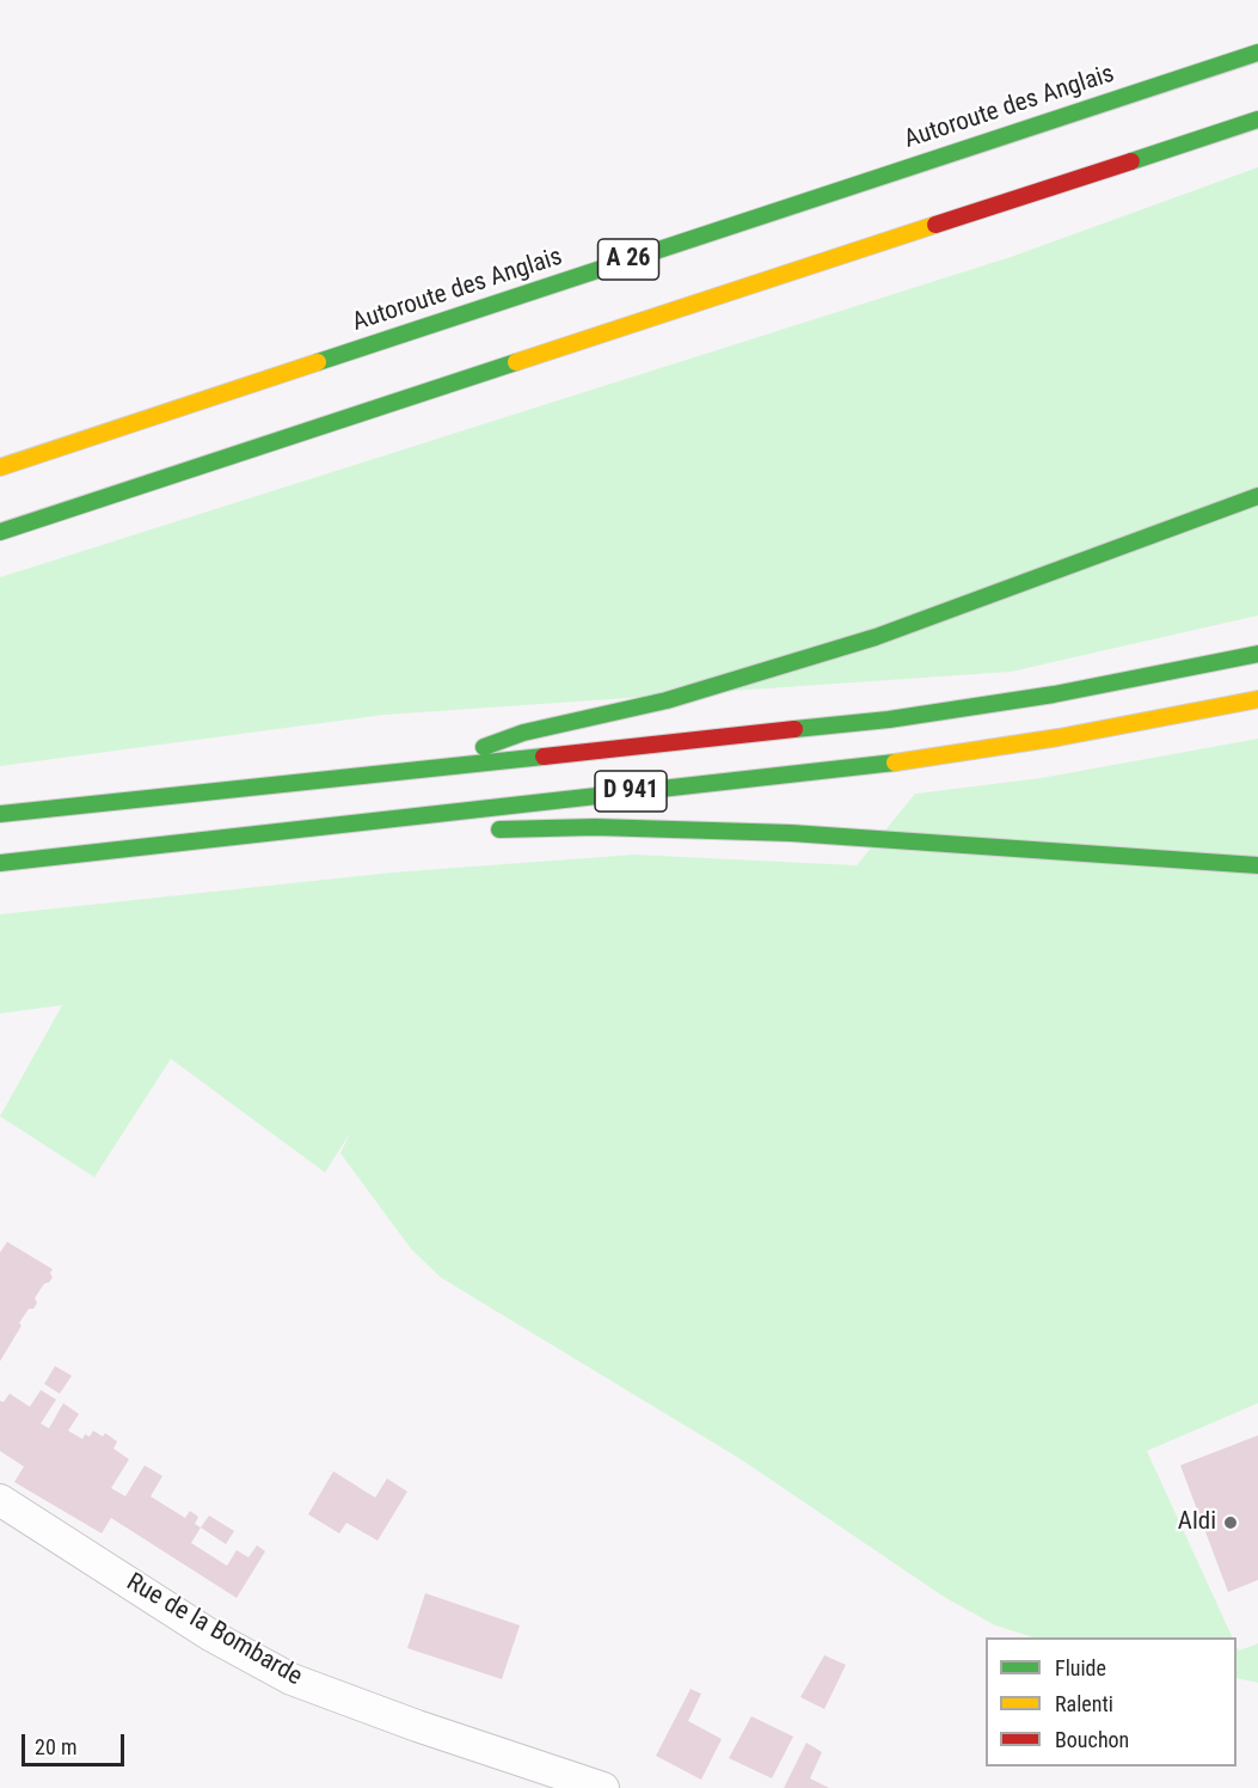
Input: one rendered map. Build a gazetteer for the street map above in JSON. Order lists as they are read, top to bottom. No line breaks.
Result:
{"streets":{"highway":["Autoroute des Anglais","A 26","D 941"],"street":["Rue de la Bombarde"]},"places":["Aldi"],"legend":["Fluide","Ralenti","Bouchon"],"scale_bar":"20 m"}
